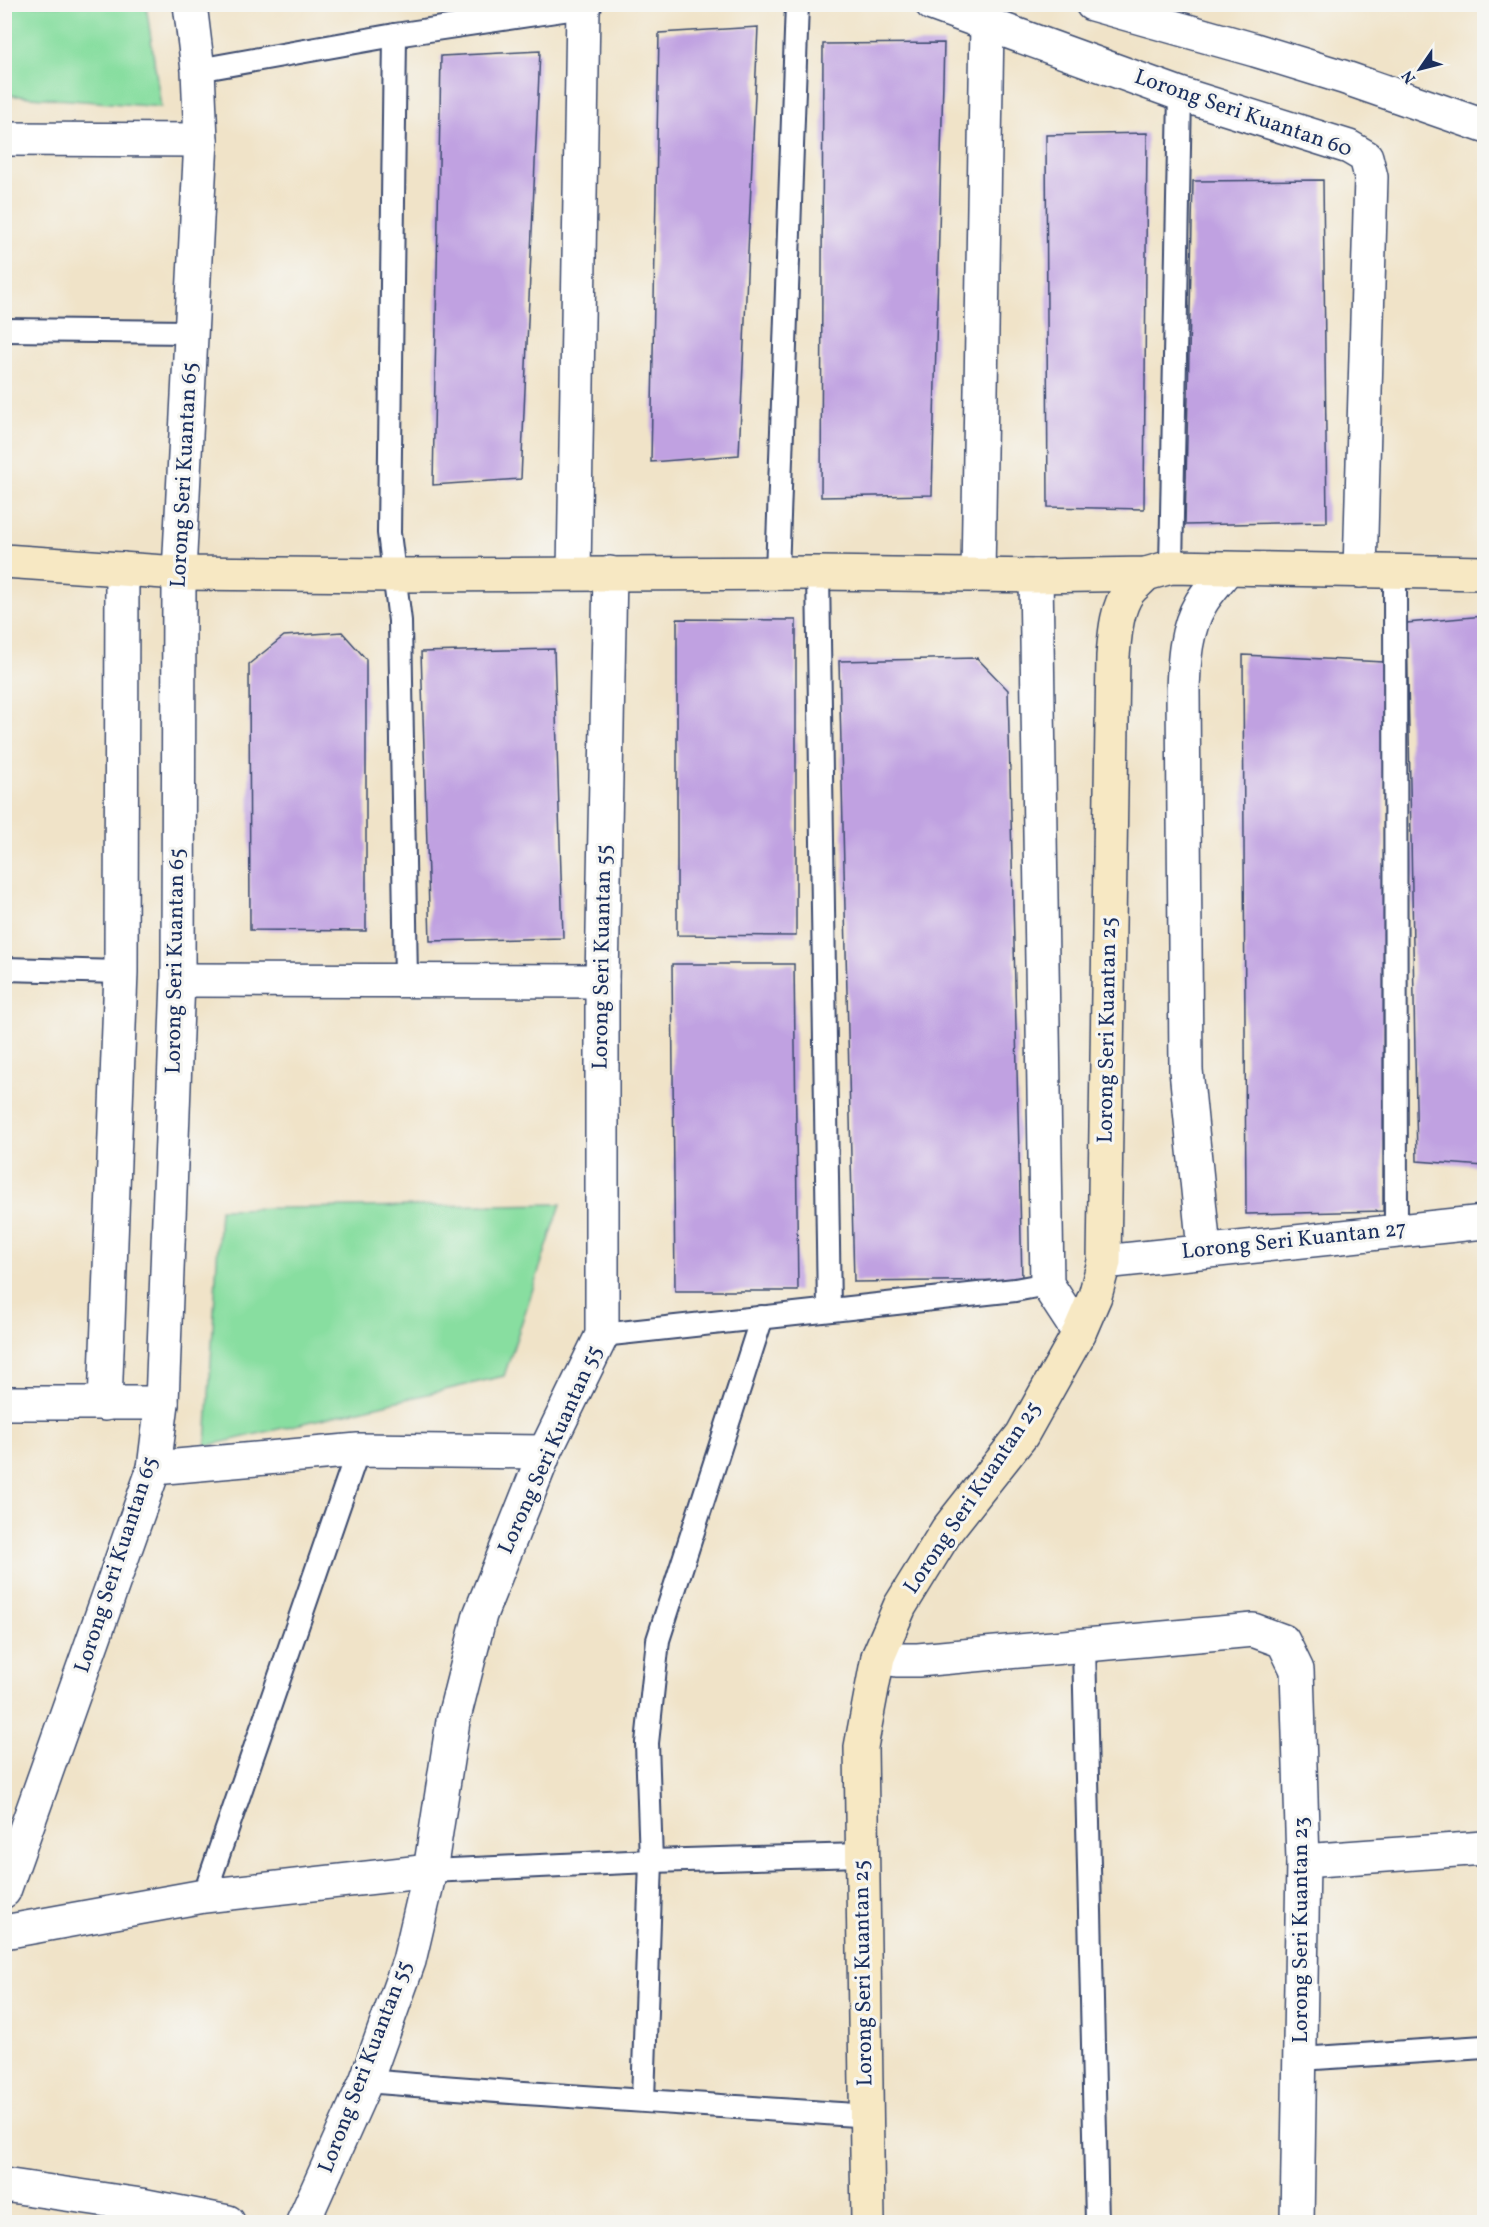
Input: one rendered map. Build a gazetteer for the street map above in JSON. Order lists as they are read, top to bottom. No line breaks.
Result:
{"streets":{"street":["Lorong Seri Kuantan 60","Lorong Seri Kuantan 65","Lorong Seri Kuantan 55","Lorong Seri Kuantan 25","Lorong Seri Kuantan 27","Lorong Seri Kuantan 23"]},"crossings":[["Lorong Seri Kuantan 25","Lorong Seri Kuantan 27"]],"north":"bottom left"}
